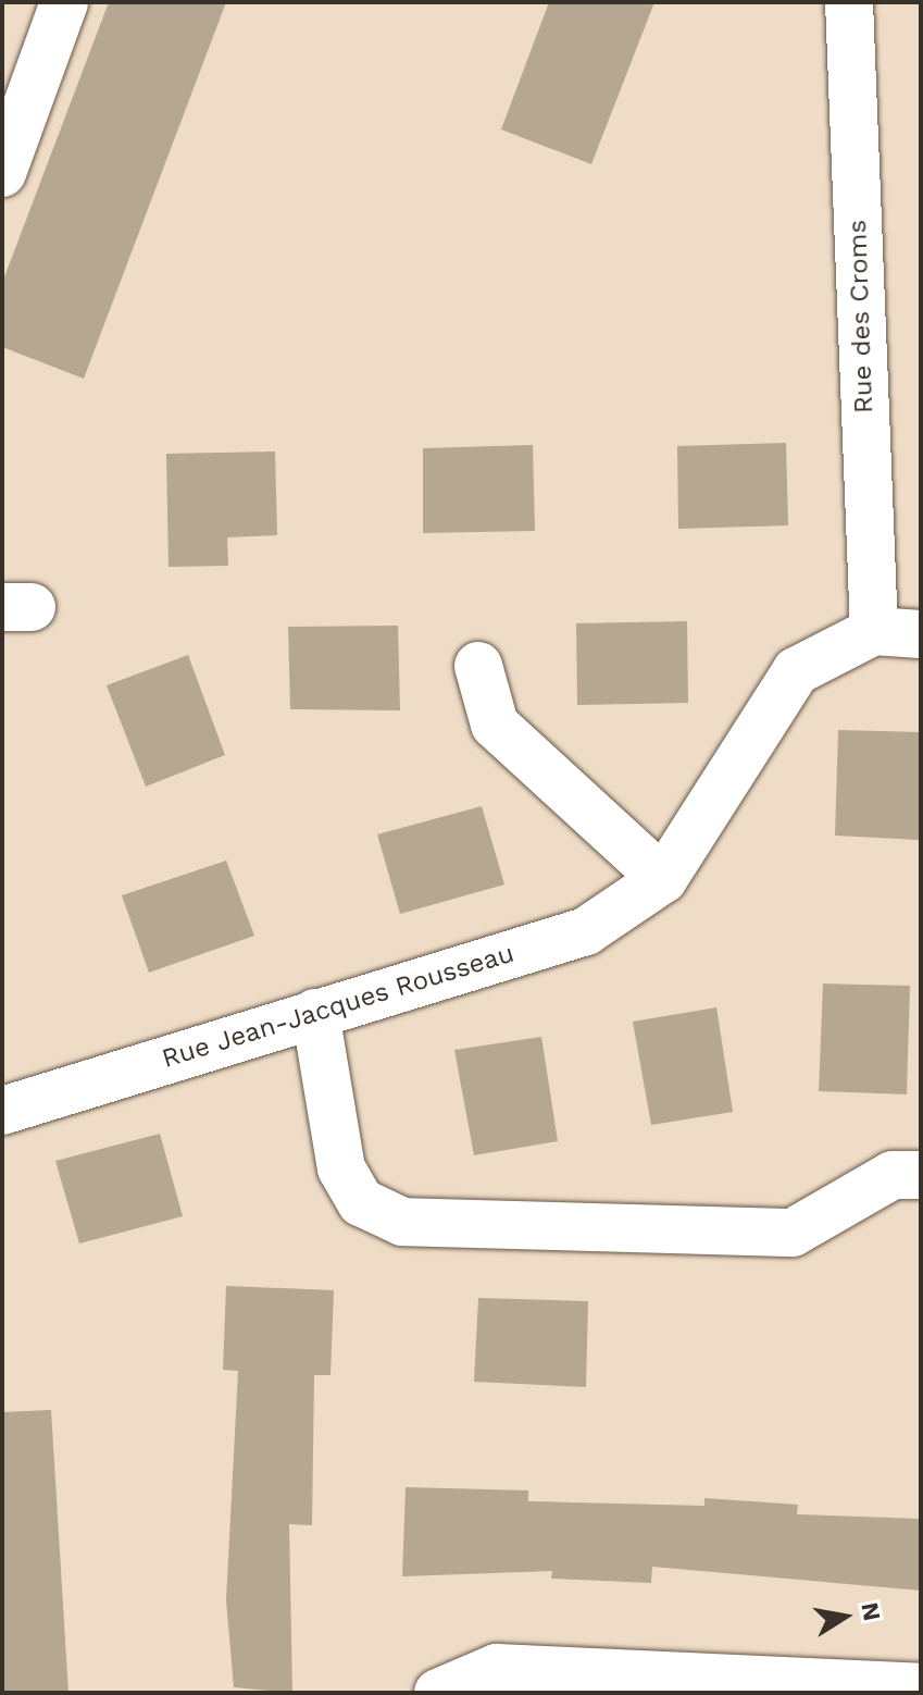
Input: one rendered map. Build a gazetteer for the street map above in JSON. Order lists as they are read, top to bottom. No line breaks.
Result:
{"streets":{"street":["Rue des Croms","Rue Jean-Jacques Rousseau"]},"crossings":[["Rue des Croms","Rue Jean-Jacques Rousseau"]],"north":"right"}
